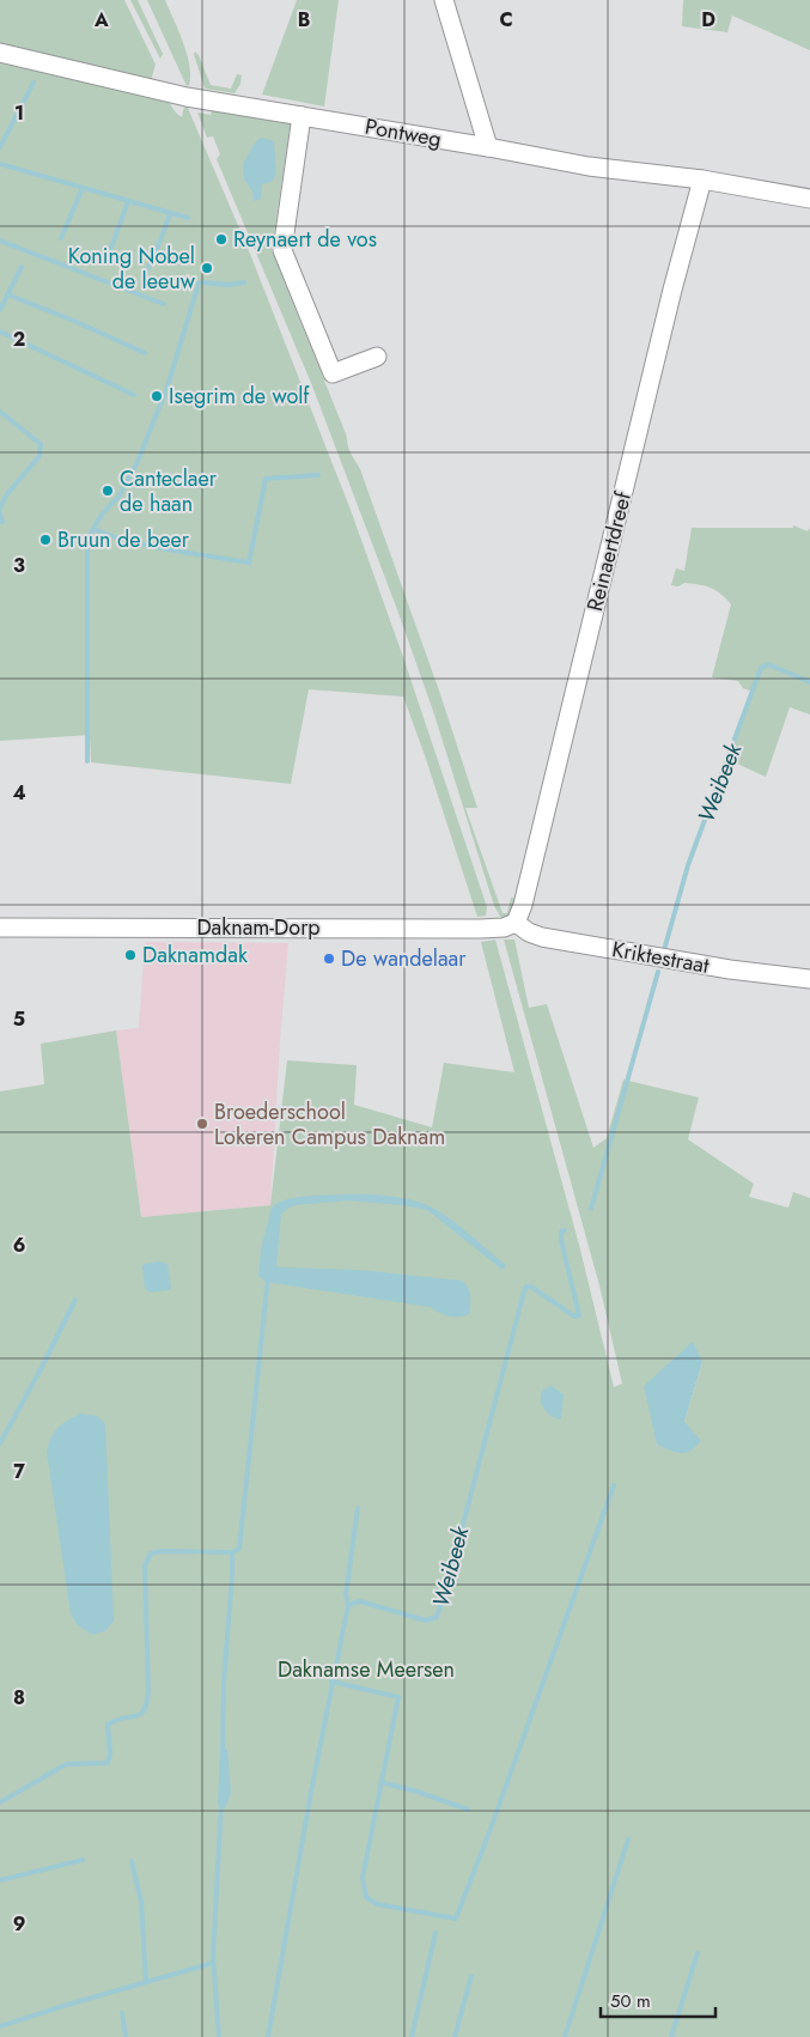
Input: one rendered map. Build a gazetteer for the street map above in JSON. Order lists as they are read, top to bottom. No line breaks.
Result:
{"streets":{"street":["Pontweg","Reinaertdreef","Daknam-Dorp","Kriktestraat"]},"crossings":[["Pontweg","Reinaertdreef"],["Reinaertdreef","Daknam-Dorp"],["Reinaertdreef","Kriktestraat"],["Daknam-Dorp","Kriktestraat"]],"water":["Weibeek"],"parks":["Daknamse Meersen"],"places":["Reynaert de vos","Koning Nobel de leeuw","Isegrim de wolf","Canteclaer de haan","Bruun de beer","Daknamdak","De wandelaar","Broederschool Lokeren Campus Daknam"],"scale_bar":"50 m","grid":{"columns":["A","B","C","D"],"rows":["1","2","3","4","5","6","7","8","9"]}}
